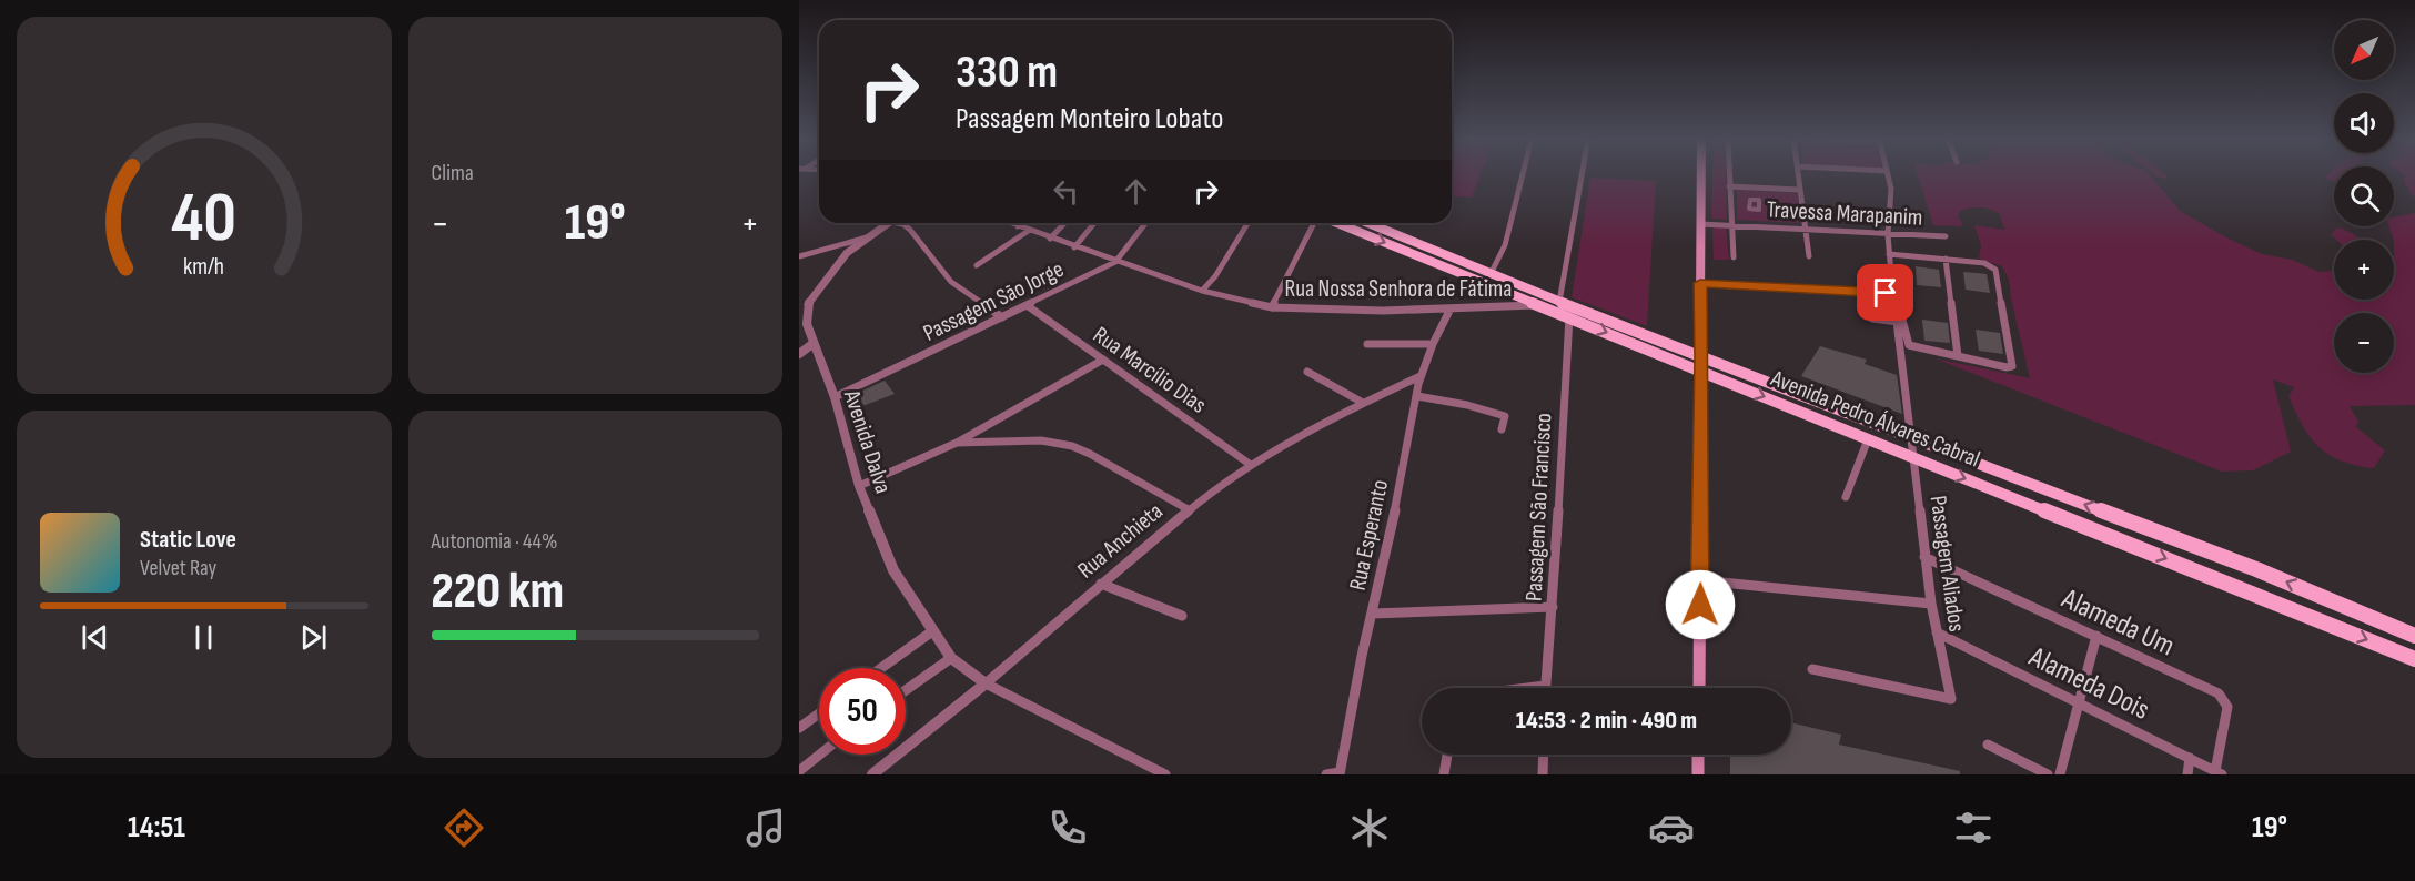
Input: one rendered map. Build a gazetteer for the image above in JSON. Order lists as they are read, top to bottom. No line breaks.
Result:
{"streets":{"main road":["Avenida Pedro Álvares Cabral"],"street":["Travessa Marapanim","Rua Nossa Senhora de Fátima","Passagem São Jorge","Rua Marcílio Dias","Avenida Dalva","Passagem São Francisco","Rua Esperanto","Rua Anchieta","Passagem Aliados","Alameda Um","Alameda Dois"]},"crossings":[["Rua Nossa Senhora de Fátima","Passagem São Jorge"],["Rua Nossa Senhora de Fátima","Avenida Pedro Álvares Cabral"],["Rua Nossa Senhora de Fátima","Rua Esperanto"],["Passagem São Jorge","Rua Marcílio Dias"],["Passagem São Jorge","Avenida Dalva"],["Rua Marcílio Dias","Rua Anchieta"],["Avenida Pedro Álvares Cabral","Passagem São Francisco"],["Avenida Pedro Álvares Cabral","Passagem Aliados"],["Avenida Dalva","Rua Anchieta"],["Rua Esperanto","Rua Anchieta"],["Passagem Aliados","Alameda Um"],["Passagem Aliados","Alameda Dois"],["Alameda Um","Alameda Dois"]],"north":"bottom left","page":{"tile":["Clima",["Autonomia · 44%","220 km"]],"map_buttons":["+","−"],"turn":["330 m","Passagem Monteiro Lobato"],"heat":["−","19°","+"],"song":["Static Love","Velvet Ray"],"limit":"50","trip":"14:53 · 2 min · 490 m","tabs":["14:51","19°"],"gauge":["40","km/h"]}}
